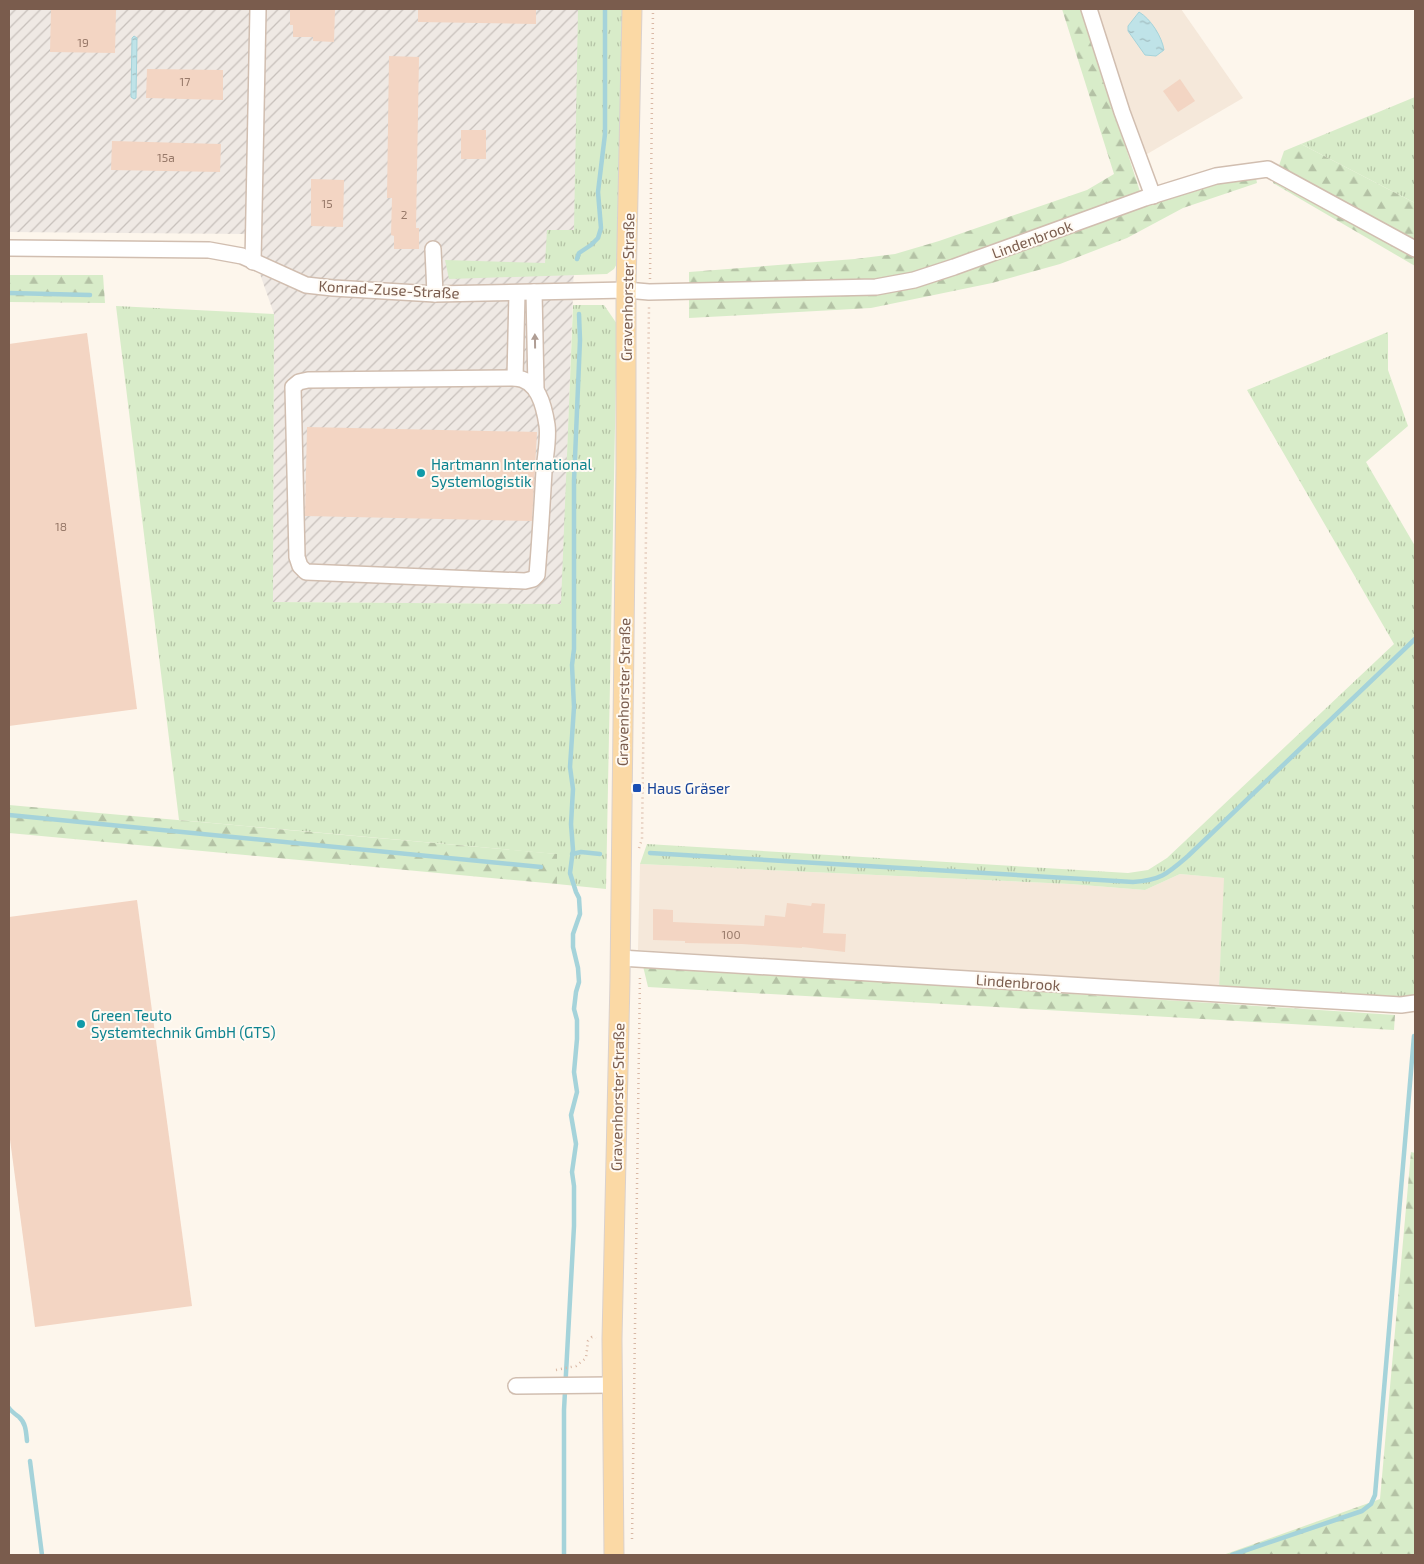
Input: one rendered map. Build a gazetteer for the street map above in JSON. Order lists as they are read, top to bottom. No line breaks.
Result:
{"streets":{"main road":["Gravenhorster Straße"],"street":["Lindenbrook","Konrad-Zuse-Straße"]},"crossings":[["Lindenbrook","Gravenhorster Straße"],["Lindenbrook","Konrad-Zuse-Straße"],["Gravenhorster Straße","Konrad-Zuse-Straße"]],"places":{"other":["Hartmann International Systemlogistik","Green Teuto Systemtechnik GmbH (GTS)"],"transit":["Haus Gräser"]},"house_numbers":["19","17","15a","15","2","18","100"]}
